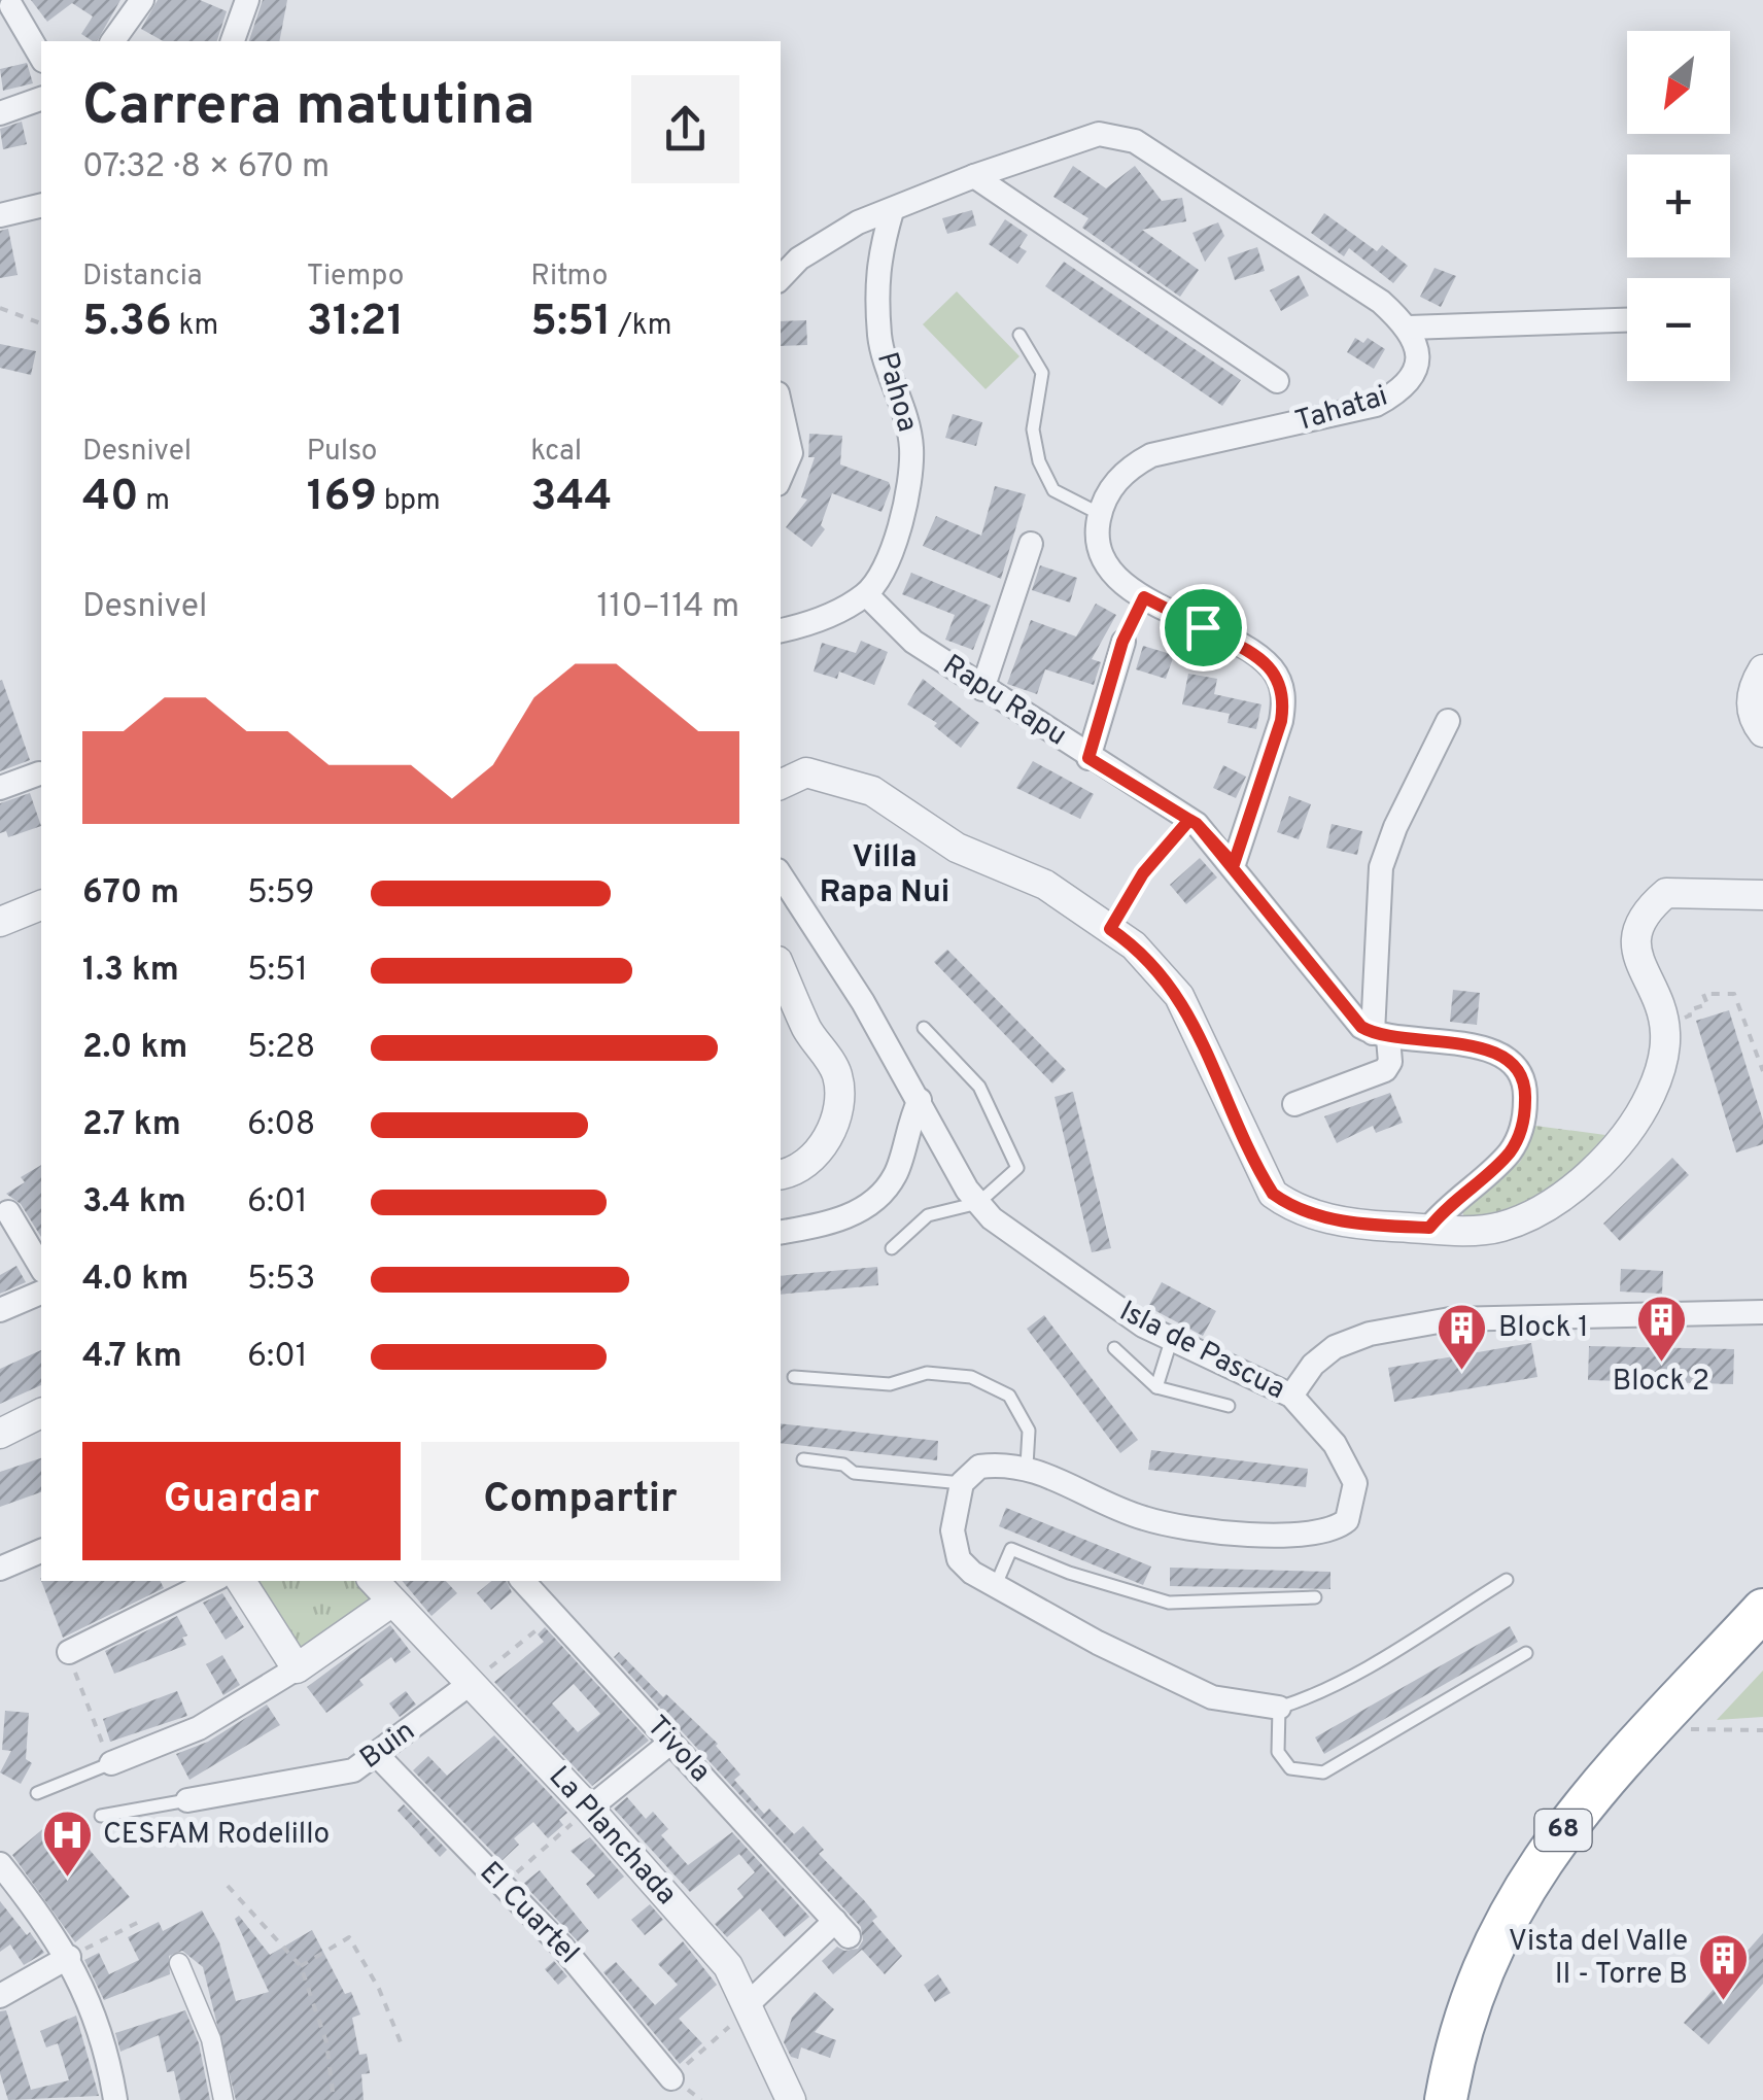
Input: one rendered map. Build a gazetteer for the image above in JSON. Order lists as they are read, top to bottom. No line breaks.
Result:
{"streets":{"highway":["68"],"street":["Pahoa","Tahatai","Rapu Rapu","Isla de Pascua","Buin","Tivola","La Planchada","El Cuartel"]},"crossings":[["Pahoa","Rapu Rapu"],["Buin","La Planchada"],["Buin","El Cuartel"],["Tivola","La Planchada"]],"districts":["Villa Rapa Nui"],"places":{"building":["Block 2","Block 1","Vista del Valle II - Torre B"],"hospital":["CESFAM Rodelillo"]},"north":"bottom left","page":{"map_buttons":["+","−"],"heading":["Carrera matutina","07:32 · 8 × 670 m"],"stats":[["Distancia","5.36 km"],["Tiempo","31:21"],["Ritmo","5:51 /km"],["Desnivel","40 m"],["Pulso","169 bpm"],["kcal","344"]],"chart":["Desnivel","110–114 m"],"list":[{"name":"670 m","note":"5:59"},{"name":"1.3 km","note":"5:51"},{"name":"2.0 km","note":"5:28"},{"name":"2.7 km","note":"6:08"},{"name":"3.4 km","note":"6:01"},{"name":"4.0 km","note":"5:53"},{"name":"4.7 km","note":"6:01"}],"buttons":["Guardar","Compartir"]}}
